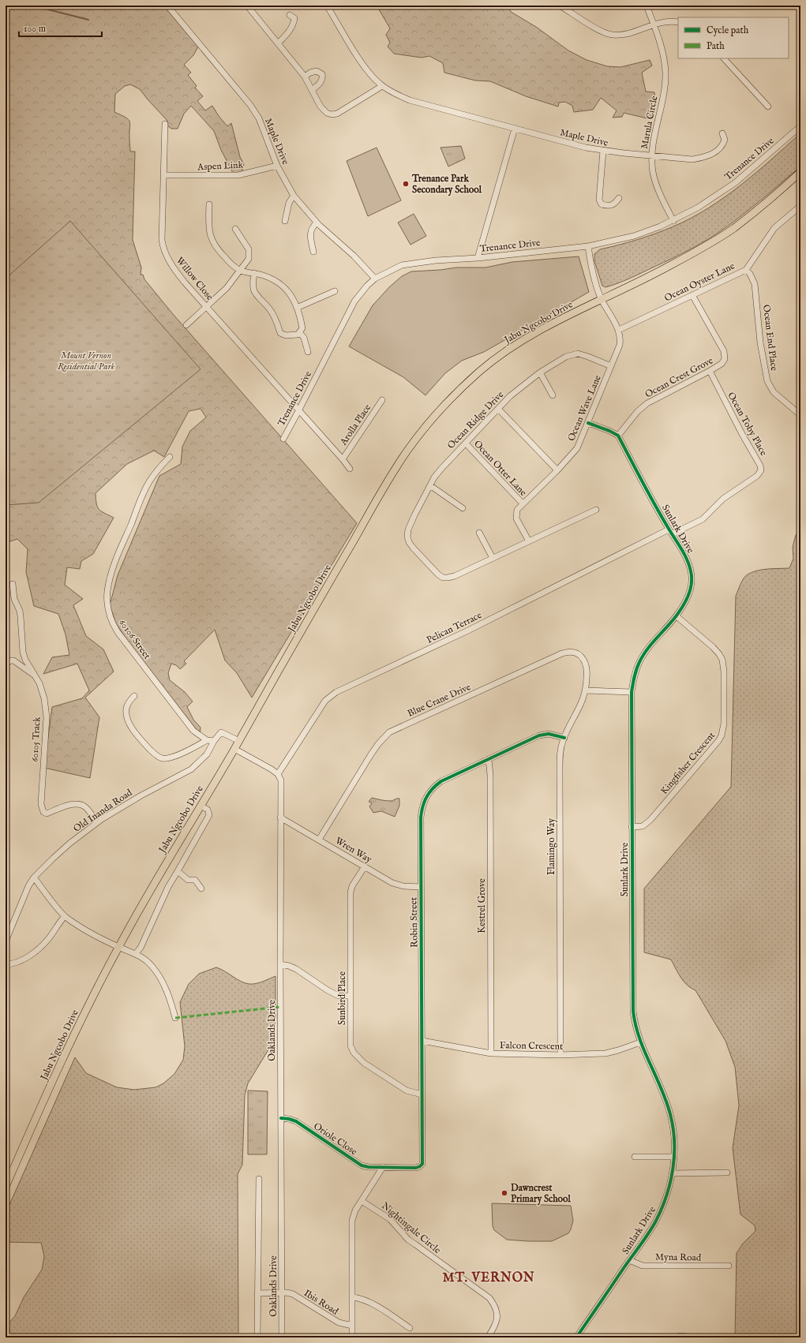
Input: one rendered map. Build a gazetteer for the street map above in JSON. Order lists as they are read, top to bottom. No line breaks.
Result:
{"streets":{"main road":["Jabu Ngcobo Drive"],"street":["Marula Circle","Maple Drive","Trenance Drive","Aspen Link","Willow Close","Ocean Oyster Lane","Ocean End Place","Ocean Crest Grove","Ocean Wave Lane","Ocean Ridge Drive","Ocean Toby Place","Arolla Place","Ocean Otter Lane","Sunlark Drive","Pelican Terrace","60106 Street","Blue Crane Drive","60105 Track","Kingfisher Crescent","Old Inanda Road","Flamingo Way","Wren Way","Kestrel Grove","Robin Street","Sunbird Place","Oaklands Drive","Falcon Crescent","Oriole Close","Nightingale Circle","Myna Road","Ibis Road"]},"crossings":[["Marula Circle","Maple Drive"],["Marula Circle","Trenance Drive"],["Maple Drive","Trenance Drive"],["Maple Drive","Aspen Link"],["Trenance Drive","Willow Close"],["Trenance Drive","Ocean Wave Lane"],["Trenance Drive","Arolla Place"],["Aspen Link","Willow Close"],["Willow Close","Arolla Place"],["Ocean Oyster Lane","Ocean End Place"],["Ocean Oyster Lane","Ocean Crest Grove"],["Ocean Oyster Lane","Ocean Wave Lane"],["Jabu Ngcobo Drive","Ocean Wave Lane"],["Ocean Crest Grove","Ocean Toby Place"],["Ocean Crest Grove","Sunlark Drive"],["Ocean Wave Lane","Ocean Ridge Drive"],["Ocean Wave Lane","Ocean Otter Lane"],["Ocean Ridge Drive","Ocean Otter Lane"],["Ocean Toby Place","Sunlark Drive"],["Sunlark Drive","Pelican Terrace"],["Sunlark Drive","Kingfisher Crescent"],["Sunlark Drive","Falcon Crescent"],["Sunlark Drive","Myna Road"],["Pelican Terrace","Oaklands Drive"],["60106 Street","Old Inanda Road"],["Blue Crane Drive","Flamingo Way"],["Blue Crane Drive","Wren Way"],["60105 Track","Old Inanda Road"],["Flamingo Way","Robin Street"],["Flamingo Way","Falcon Crescent"],["Wren Way","Robin Street"],["Wren Way","Sunbird Place"],["Wren Way","Oaklands Drive"],["Kestrel Grove","Robin Street"],["Kestrel Grove","Falcon Crescent"],["Robin Street","Sunbird Place"],["Robin Street","Falcon Crescent"],["Robin Street","Oriole Close"],["Oaklands Drive","Oriole Close"],["Oaklands Drive","Ibis Road"]],"districts":["MT. VERNON"],"parks":["Mount Vernon Residential Park"],"places":["Trenance Park Secondary School","Dawncrest Primary School"],"legend":["Cycle path","Path"],"scale_bar":"100 m"}
